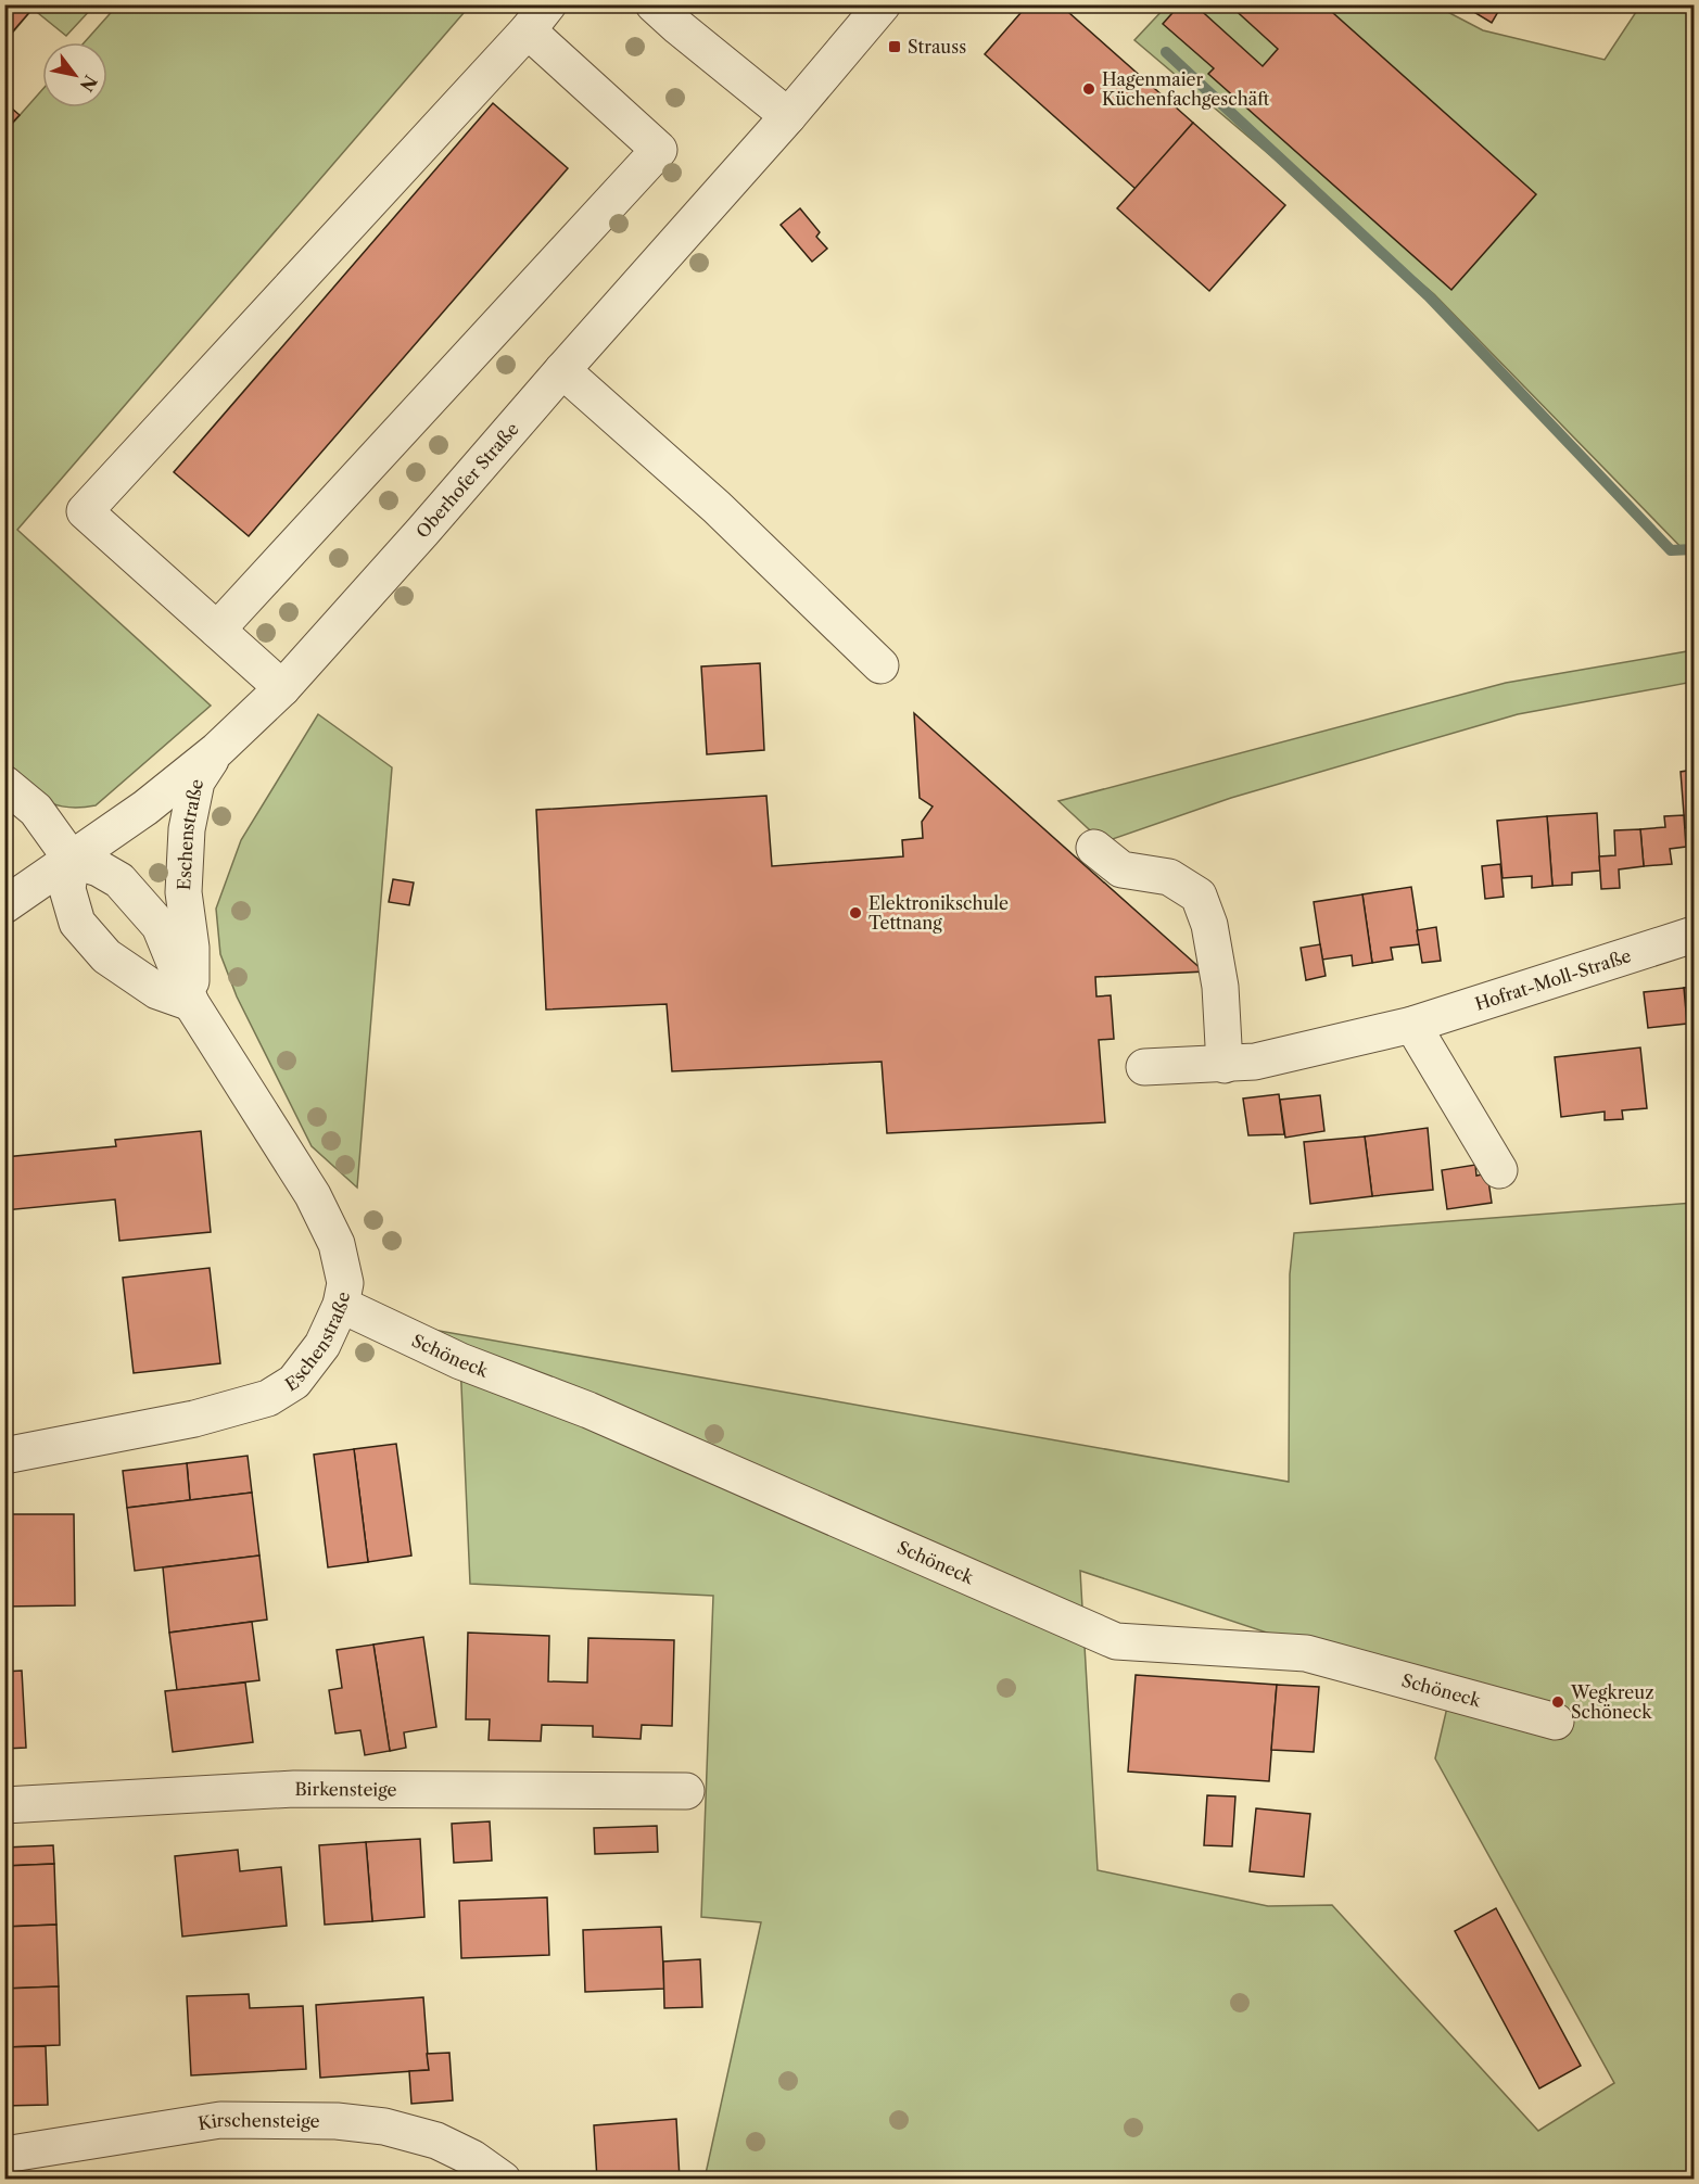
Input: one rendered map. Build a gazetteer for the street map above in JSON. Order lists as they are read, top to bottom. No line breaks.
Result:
{"streets":{"street":["Oberhofer Straße","Eschenstraße","Hofrat-Moll-Straße","Schöneck","Birkensteige","Kirschensteige"]},"crossings":[["Oberhofer Straße","Eschenstraße"],["Eschenstraße","Schöneck"]],"places":{"transit":["Strauss"],"other":["Hagenmaier Küchenfachgeschäft","Elektronikschule Tettnang","Wegkreuz Schöneck"]},"north":"bottom right"}
